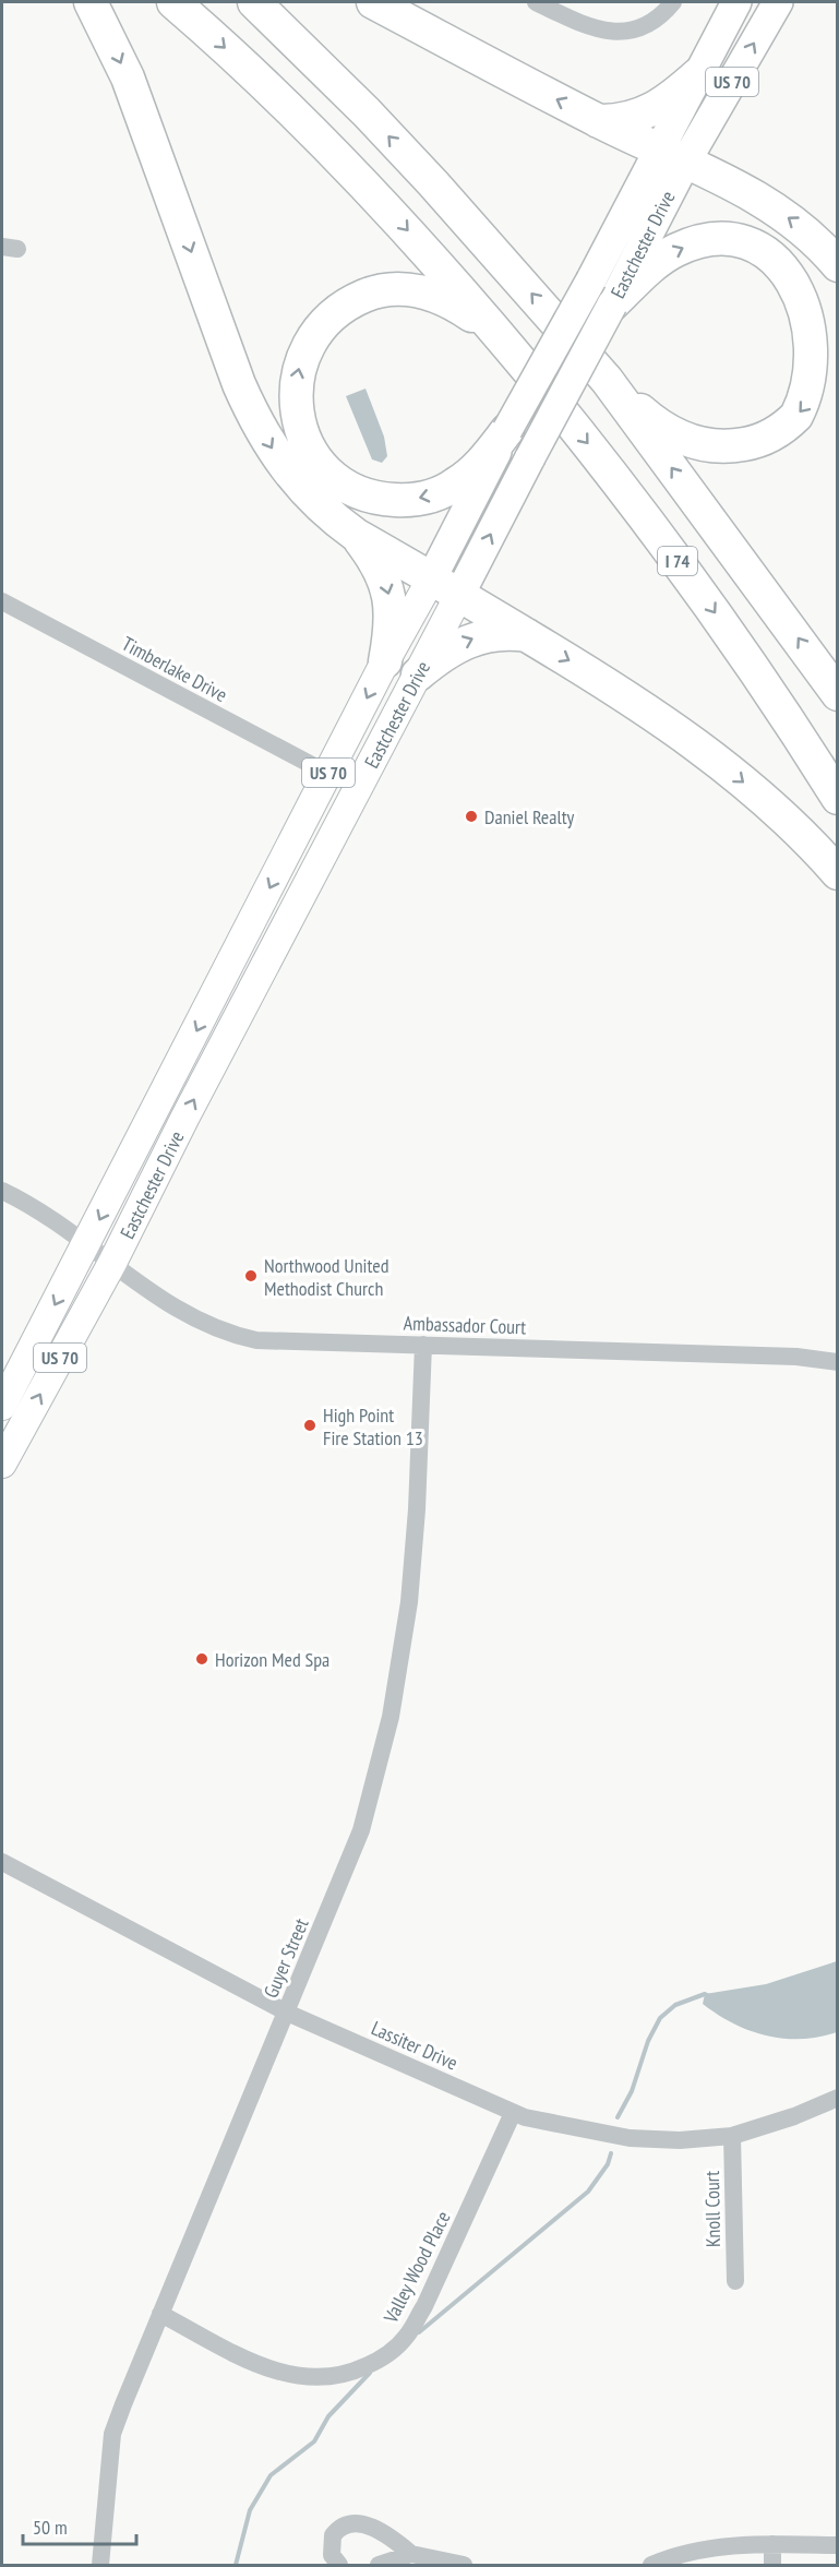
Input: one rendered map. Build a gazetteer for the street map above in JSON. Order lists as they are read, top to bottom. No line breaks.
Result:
{"streets":{"highway":["US 70","Eastchester Drive","I 74"],"street":["Timberlake Drive","Ambassador Court","Guyer Street","Lassiter Drive","Knoll Court","Valley Wood Place"]},"crossings":[["Eastchester Drive","Timberlake Drive"],["Eastchester Drive","Ambassador Court"],["Ambassador Court","Guyer Street"],["Guyer Street","Lassiter Drive"],["Guyer Street","Valley Wood Place"],["Lassiter Drive","Knoll Court"],["Lassiter Drive","Valley Wood Place"]],"places":["Daniel Realty","Northwood United Methodist Church","High Point Fire Station 13","Horizon Med Spa"],"scale_bar":"50 m"}
